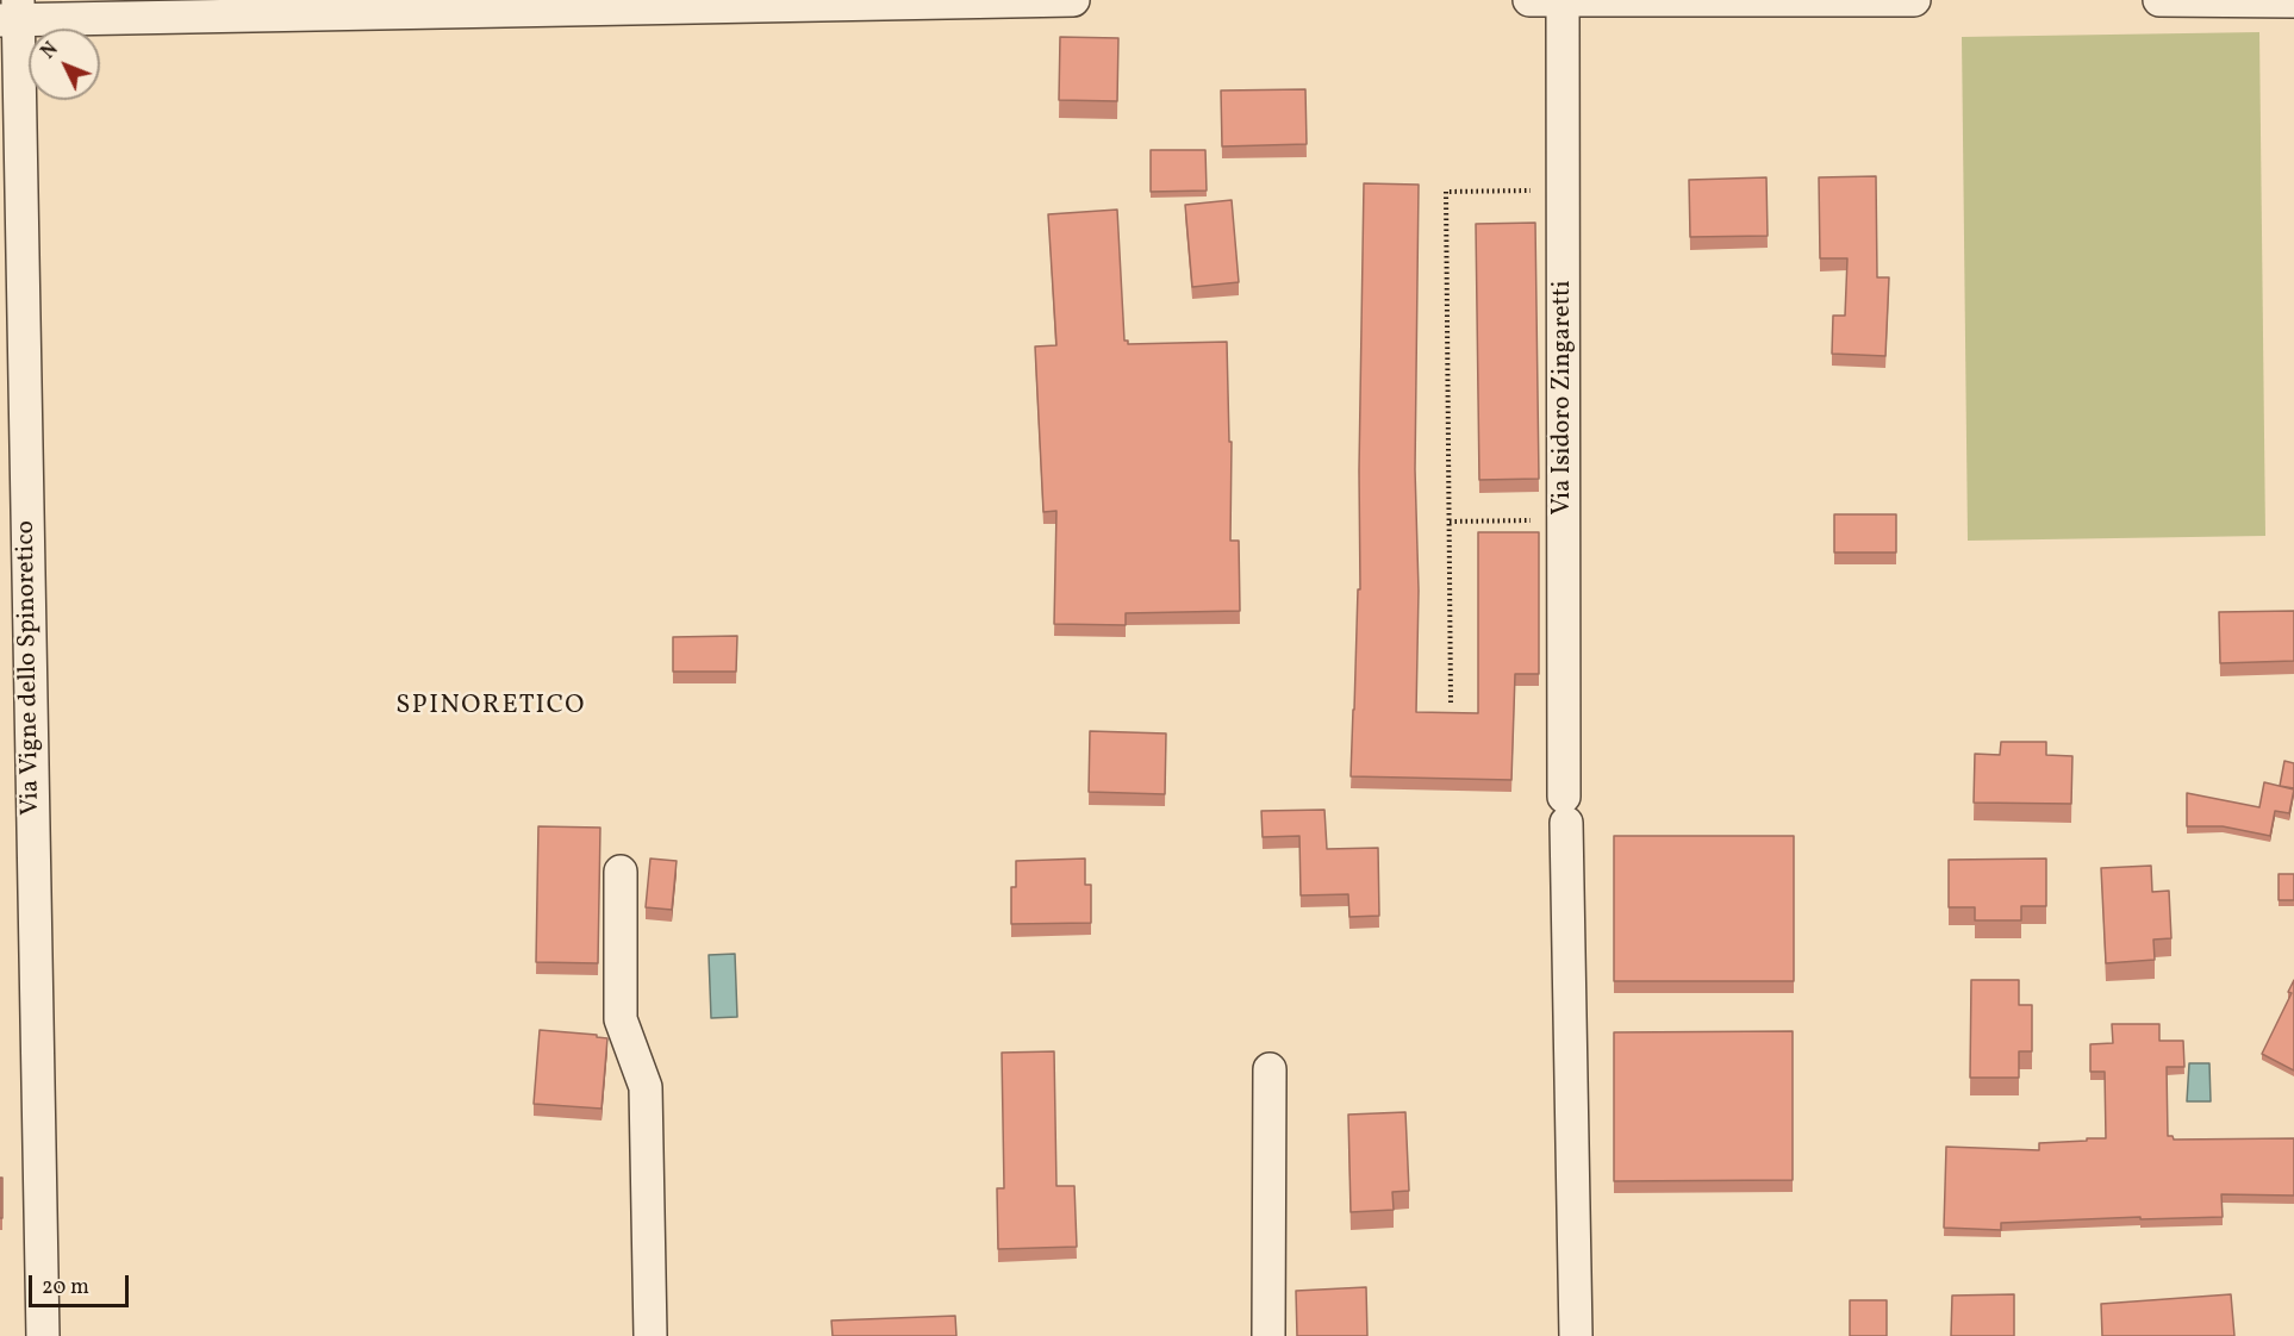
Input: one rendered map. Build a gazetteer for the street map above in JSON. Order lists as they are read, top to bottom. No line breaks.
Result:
{"streets":{"street":["Via Isidoro Zingaretti","Via Vigne dello Spinoretico"]},"districts":["SPINORETICO"],"scale_bar":"20 m","north":"top left"}
